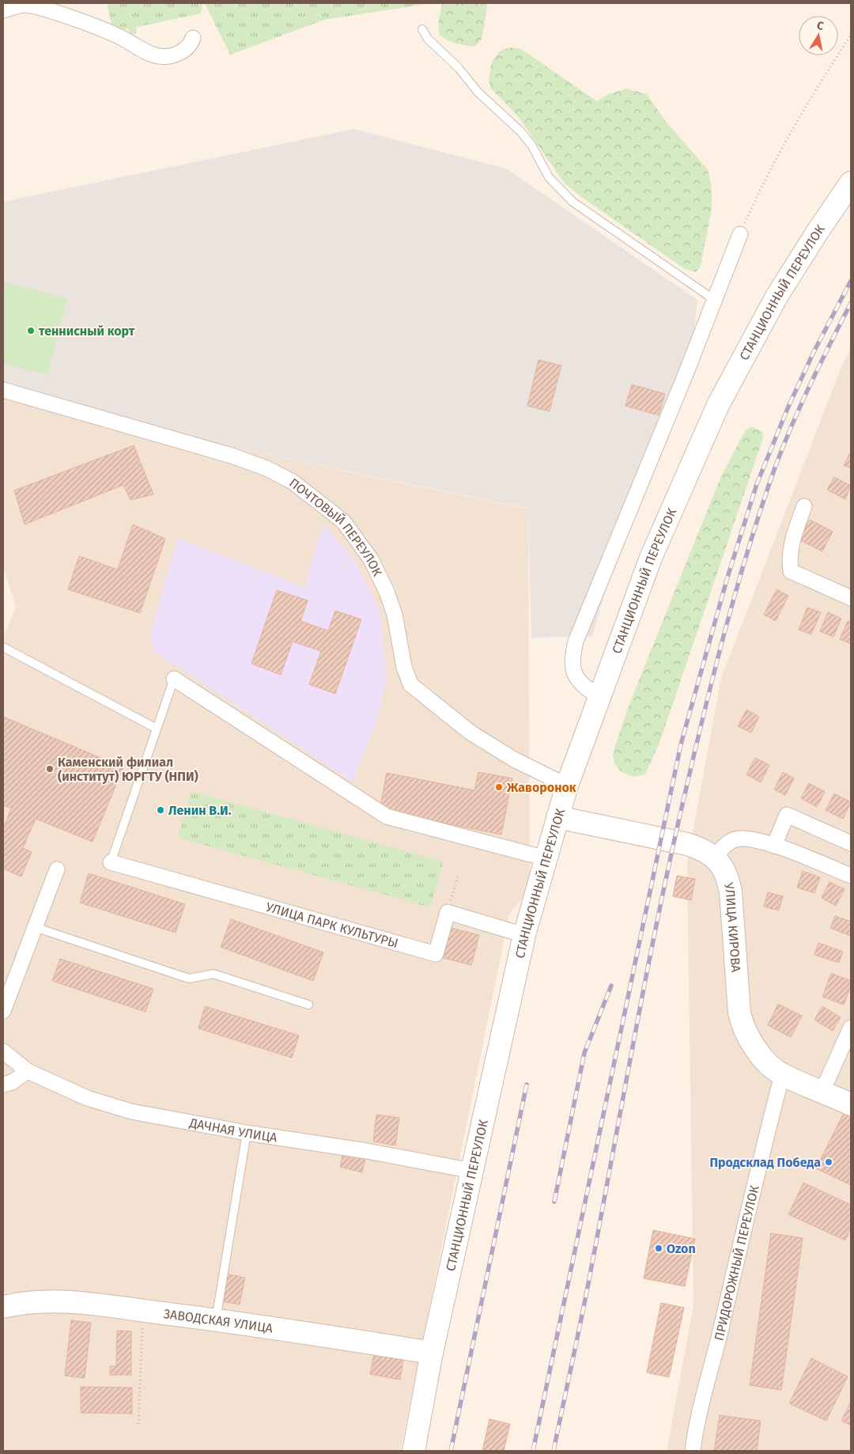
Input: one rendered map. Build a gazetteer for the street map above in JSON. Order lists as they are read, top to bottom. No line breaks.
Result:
{"streets":{"main road":["СТАНЦИОННЫЙ ПЕРЕУЛОК","УЛИЦА КИРОВА","ЗАВОДСКАЯ УЛИЦА"],"street":["ПОЧТОВЫЙ ПЕРЕУЛОК","УЛИЦА ПАРК КУЛЬТУРЫ","ДАЧНАЯ УЛИЦА","ПРИДОРОЖНЫЙ ПЕРЕУЛОК"]},"crossings":[["СТАНЦИОННЫЙ ПЕРЕУЛОК","ПОЧТОВЫЙ ПЕРЕУЛОК"],["СТАНЦИОННЫЙ ПЕРЕУЛОК","УЛИЦА КИРОВА"],["СТАНЦИОННЫЙ ПЕРЕУЛОК","ДАЧНАЯ УЛИЦА"],["СТАНЦИОННЫЙ ПЕРЕУЛОК","ЗАВОДСКАЯ УЛИЦА"],["УЛИЦА КИРОВА","ПРИДОРОЖНЫЙ ПЕРЕУЛОК"]],"places":["теннисный корт","Каменский филиал (институт) ЮРГТУ (НПИ)","Жаворонок","Ленин В.И.","Продсклад Победа","Ozon"],"north":"top"}
